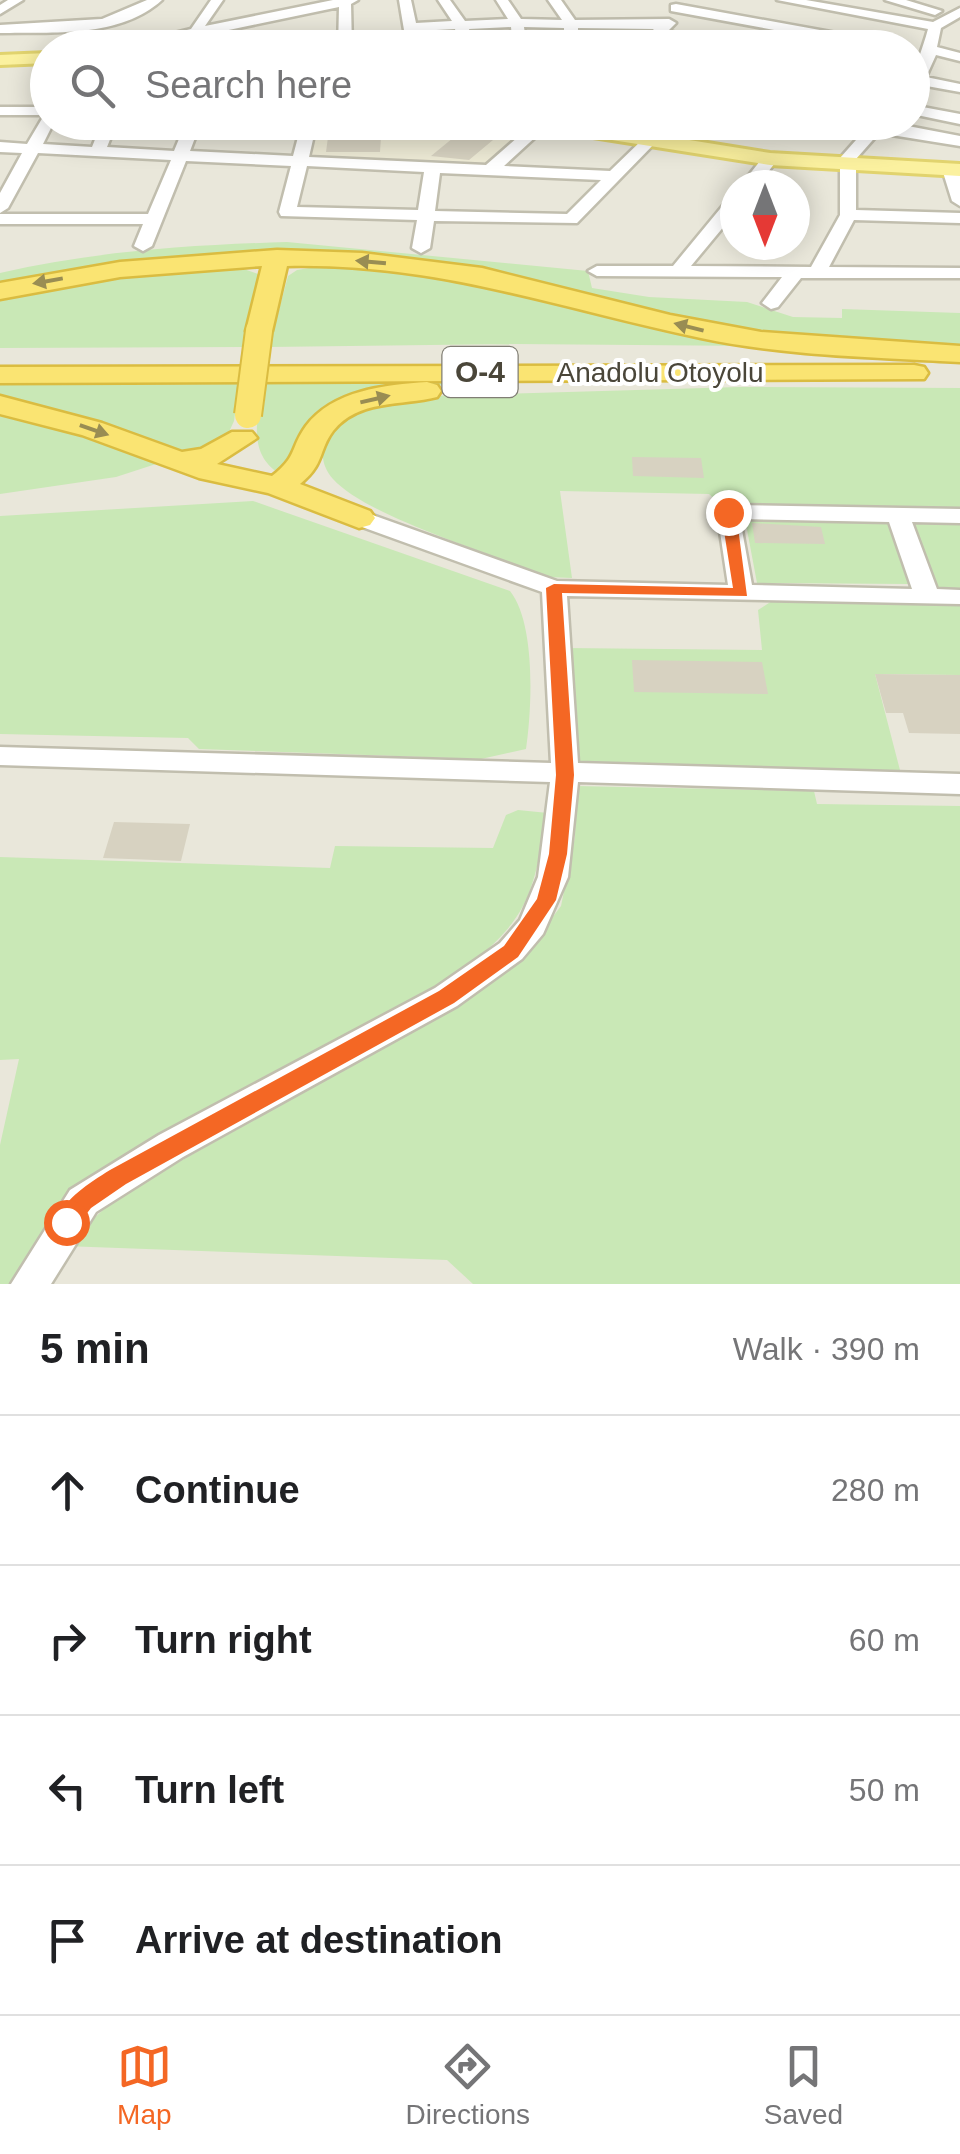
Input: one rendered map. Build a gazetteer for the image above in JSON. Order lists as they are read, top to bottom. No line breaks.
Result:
{"streets":{"highway":["O-4","Anadolu Otoyolu"]},"north":"bottom","page":{"search":"Search here","heading":["5 min","Walk · 390 m"],"list":[["Continue","280 m"],["Turn right","60 m"],["Turn left","50 m"],"Arrive at destination"],"nav":["Map","Directions","Saved"]}}
